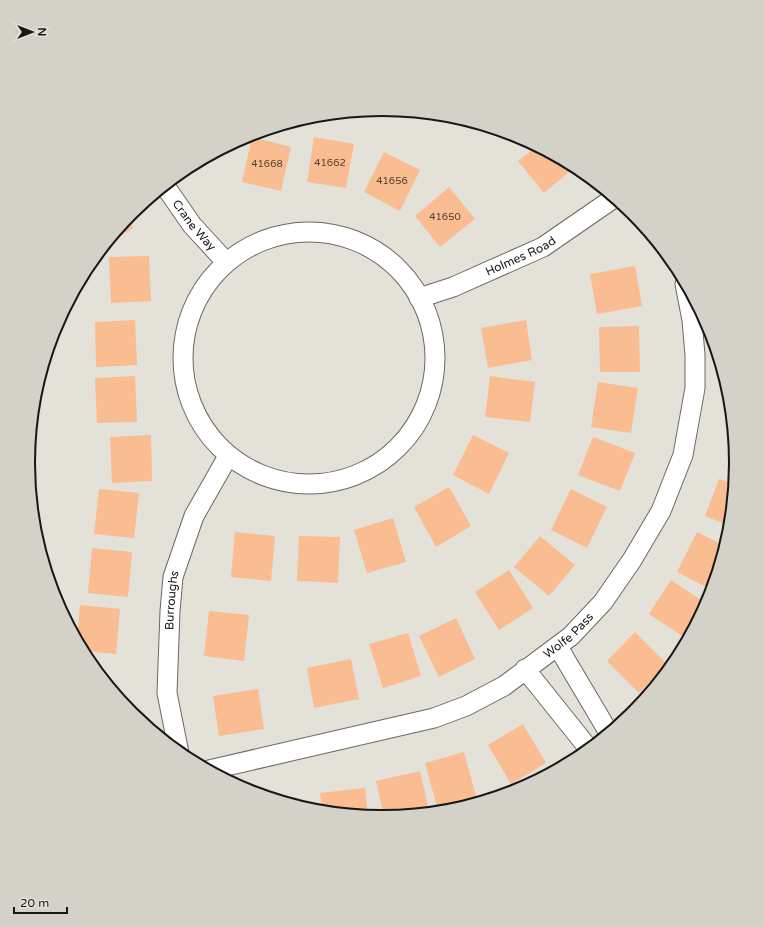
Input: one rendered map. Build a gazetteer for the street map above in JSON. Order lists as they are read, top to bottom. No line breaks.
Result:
{"streets":{"street":["Crane Way","Holmes Road","Burroughs","Wolfe Pass"]},"house_numbers":["41662","41668","41656","41650"],"scale_bar":"20 m","north":"right"}
